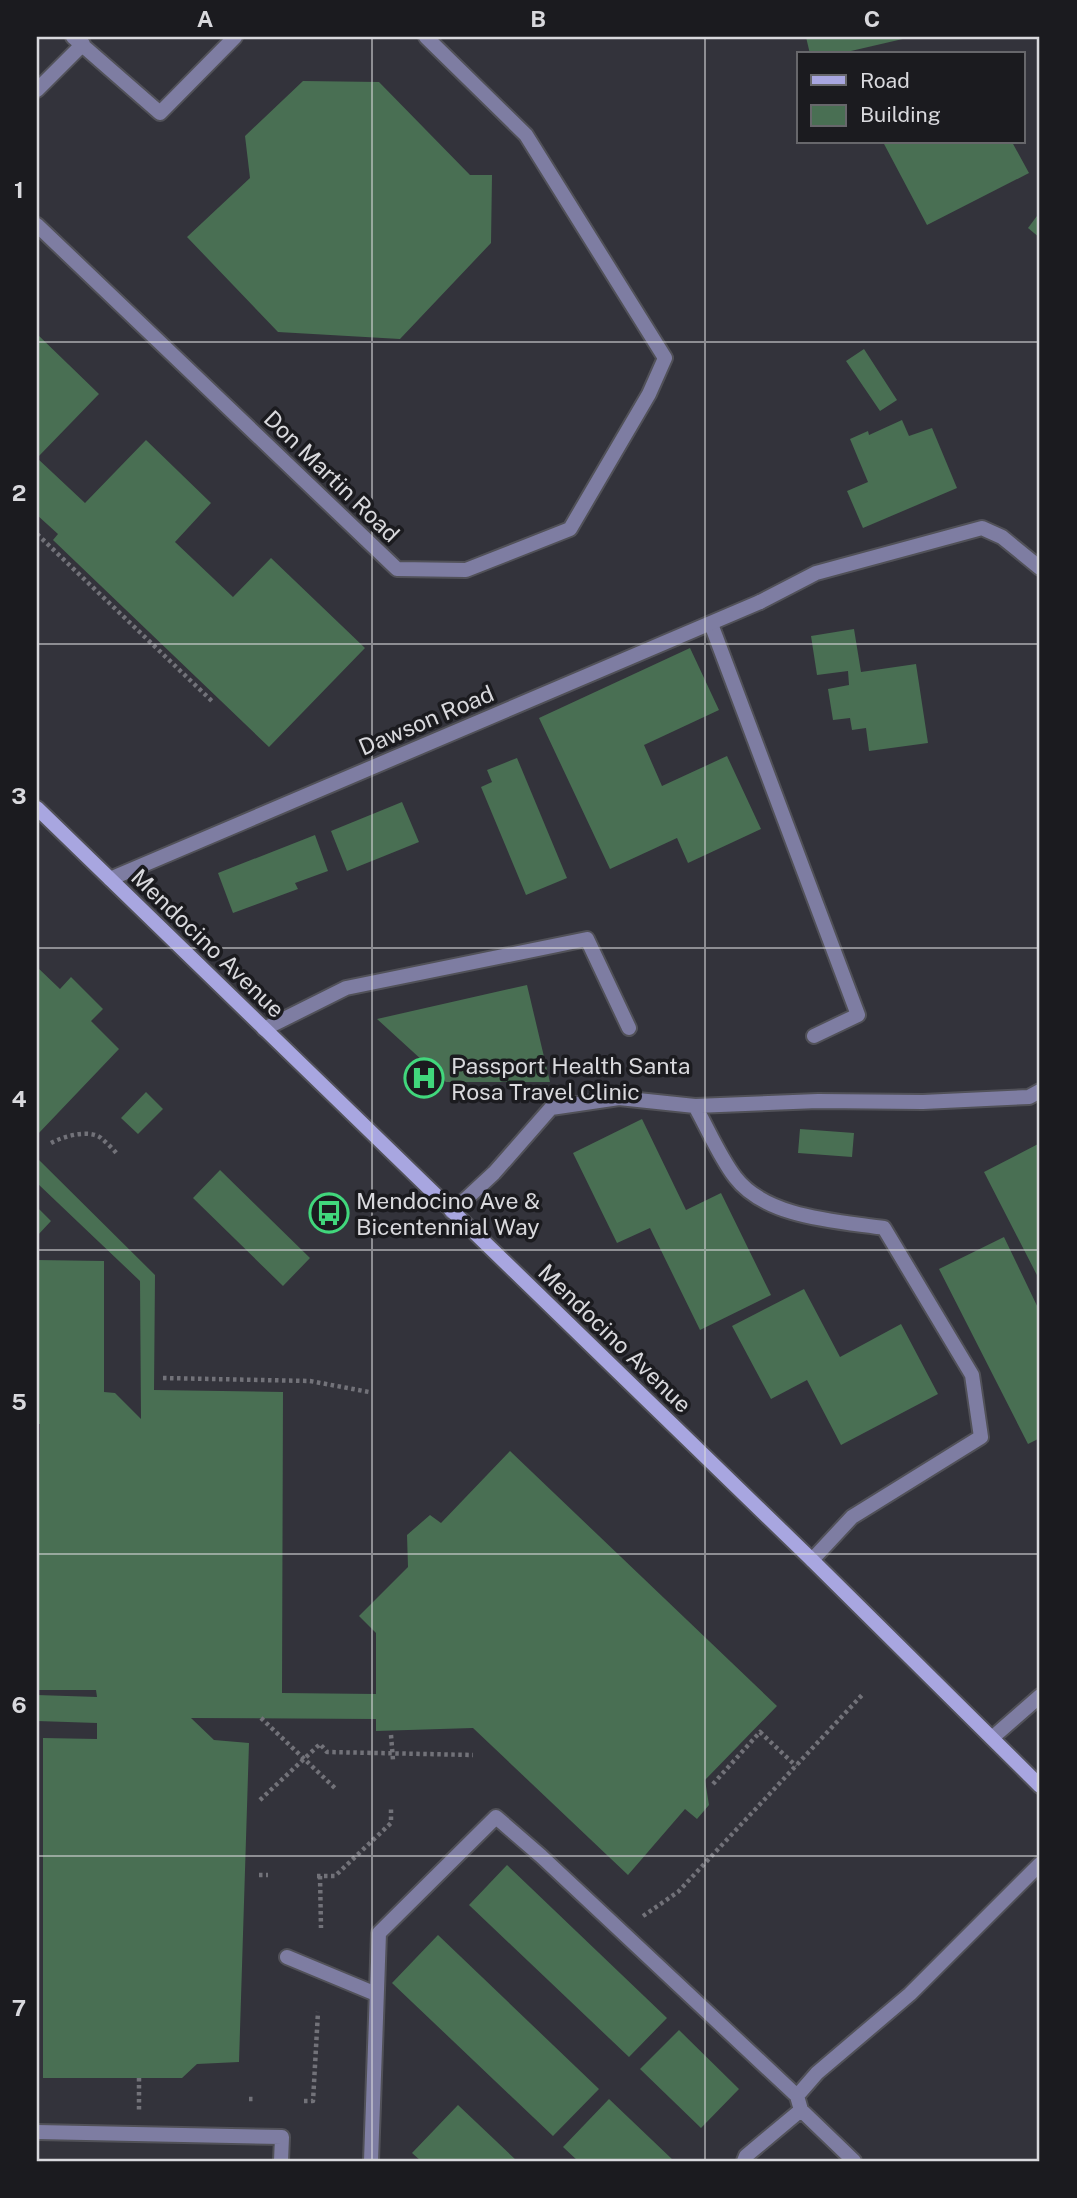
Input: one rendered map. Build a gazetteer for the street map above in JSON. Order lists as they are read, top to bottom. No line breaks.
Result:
{"streets":{"main road":["Mendocino Avenue"],"street":["Don Martin Road","Dawson Road"]},"crossings":[["Dawson Road","Mendocino Avenue"]],"places":{"hospital":["Passport Health Santa Rosa Travel Clinic"],"bus stop":["Mendocino Ave & Bicentennial Way"]},"legend":["Road","Building"],"grid":{"columns":["A","B","C"],"rows":["1","2","3","4","5","6","7"]}}
